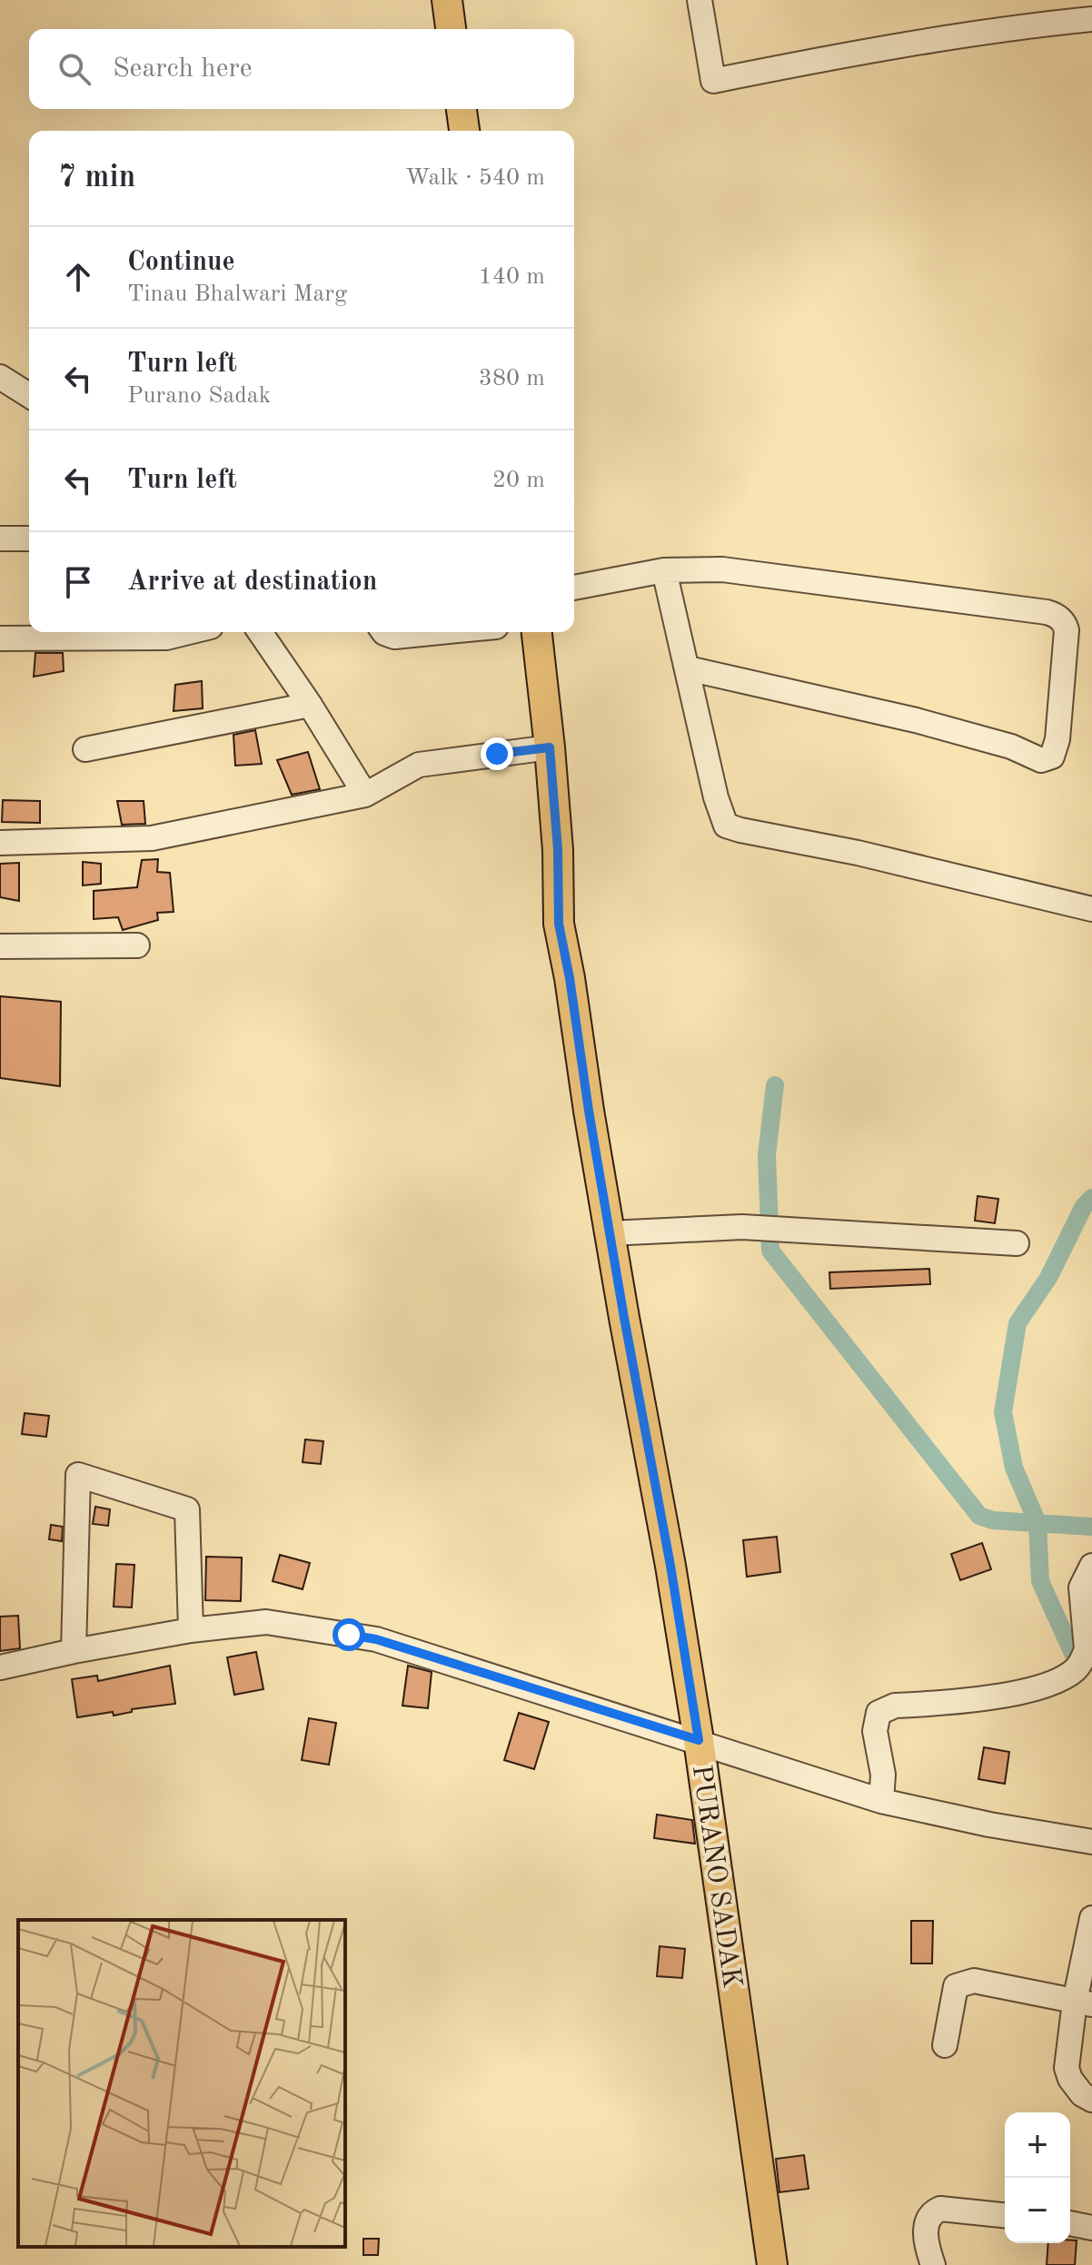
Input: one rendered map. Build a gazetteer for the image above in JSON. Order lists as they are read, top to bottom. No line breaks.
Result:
{"streets":{"main road":["PURANO SADAK"]},"page":{"search":"Search here","heading":["7 min","Walk · 540 m"],"list":[["Continue","Tinau Bhalwari Marg","140 m"],["Turn left","Purano Sadak","380 m"],["Turn left","20 m"],"Arrive at destination"],"map_buttons":["+","−"]}}
